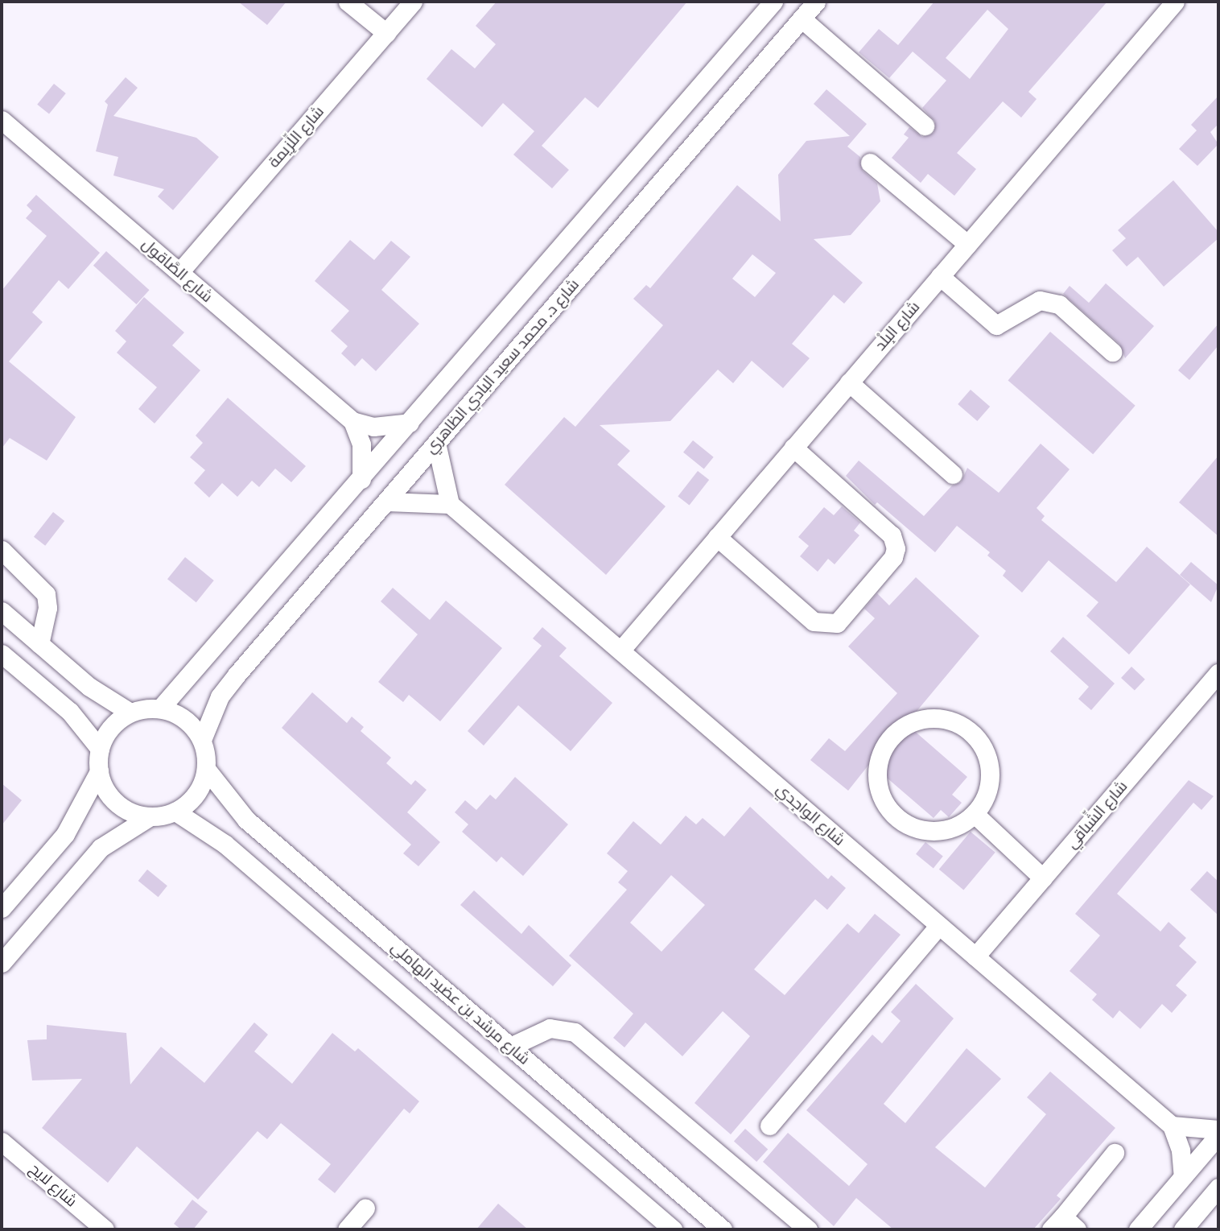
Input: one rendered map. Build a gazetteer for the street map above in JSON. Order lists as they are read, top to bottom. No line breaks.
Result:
{"streets":{"street":["شارع اللِّزِيمة","شارع الصَّاقول","شارع البِلْد","شارع د. محمد سعيد البادي الظاهري","شارع الواجِدي","شارع الشِّباقي","شارع مرشد بن عضيد الهاملي","شارع لايح"]},"crossings":[["شارع اللِّزِيمة","شارع الصَّاقول"],["شارع البِلْد","شارع الواجِدي"],["شارع د. محمد سعيد البادي الظاهري","شارع مرشد بن عضيد الهاملي"],["شارع الواجِدي","شارع الشِّباقي"]]}
